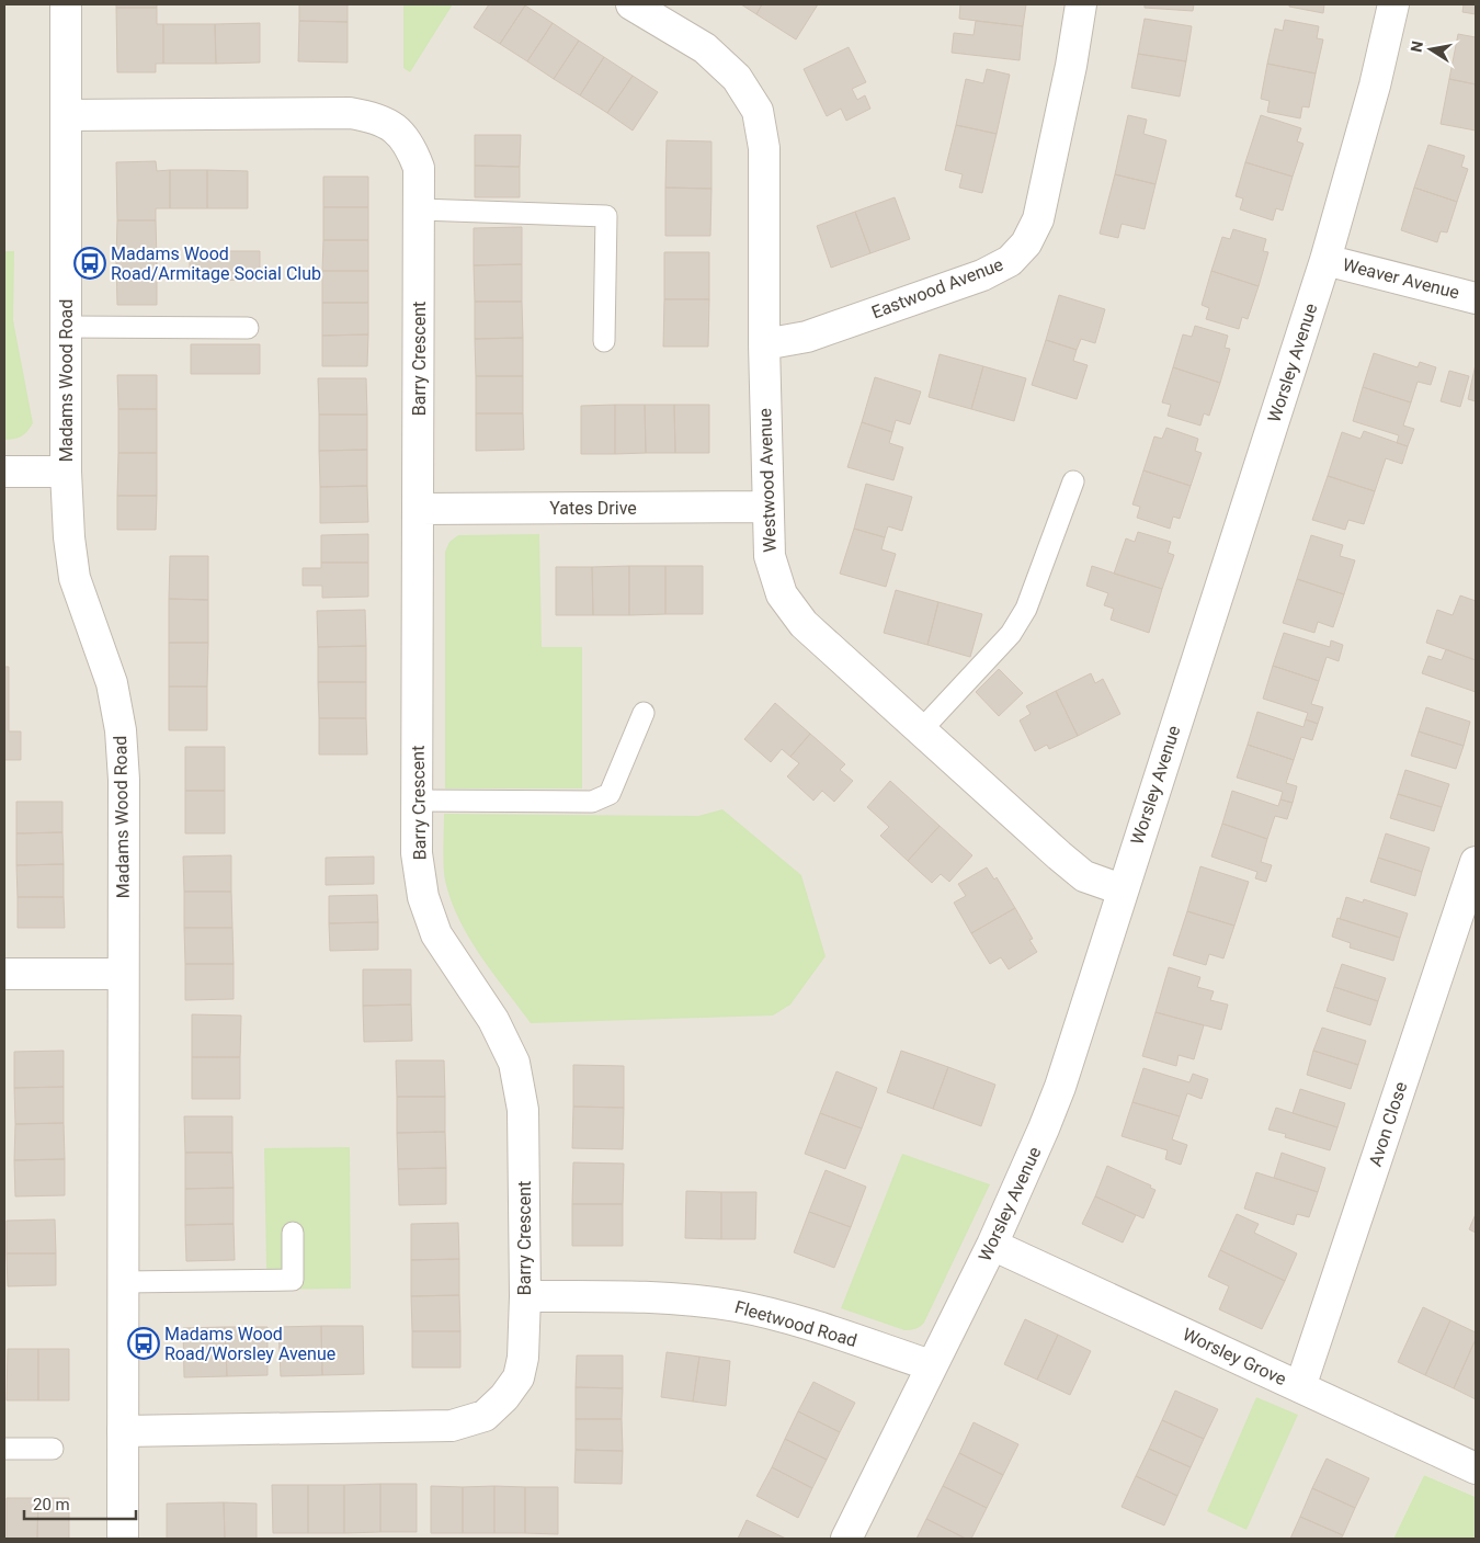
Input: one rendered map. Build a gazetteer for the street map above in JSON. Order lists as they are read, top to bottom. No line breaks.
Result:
{"streets":{"street":["Weaver Avenue","Eastwood Avenue","Barry Crescent","Worsley Avenue","Madams Wood Road","Westwood Avenue","Yates Drive","Avon Close","Fleetwood Road","Worsley Grove"]},"crossings":[["Weaver Avenue","Worsley Avenue"],["Eastwood Avenue","Westwood Avenue"],["Barry Crescent","Madams Wood Road"],["Barry Crescent","Yates Drive"],["Barry Crescent","Fleetwood Road"],["Worsley Avenue","Westwood Avenue"],["Worsley Avenue","Fleetwood Road"],["Worsley Avenue","Worsley Grove"],["Westwood Avenue","Yates Drive"],["Avon Close","Worsley Grove"]],"places":{"bus stop":["Madams Wood Road/Armitage Social Club","Madams Wood Road/Worsley Avenue"]},"scale_bar":"20 m","north":"left"}
